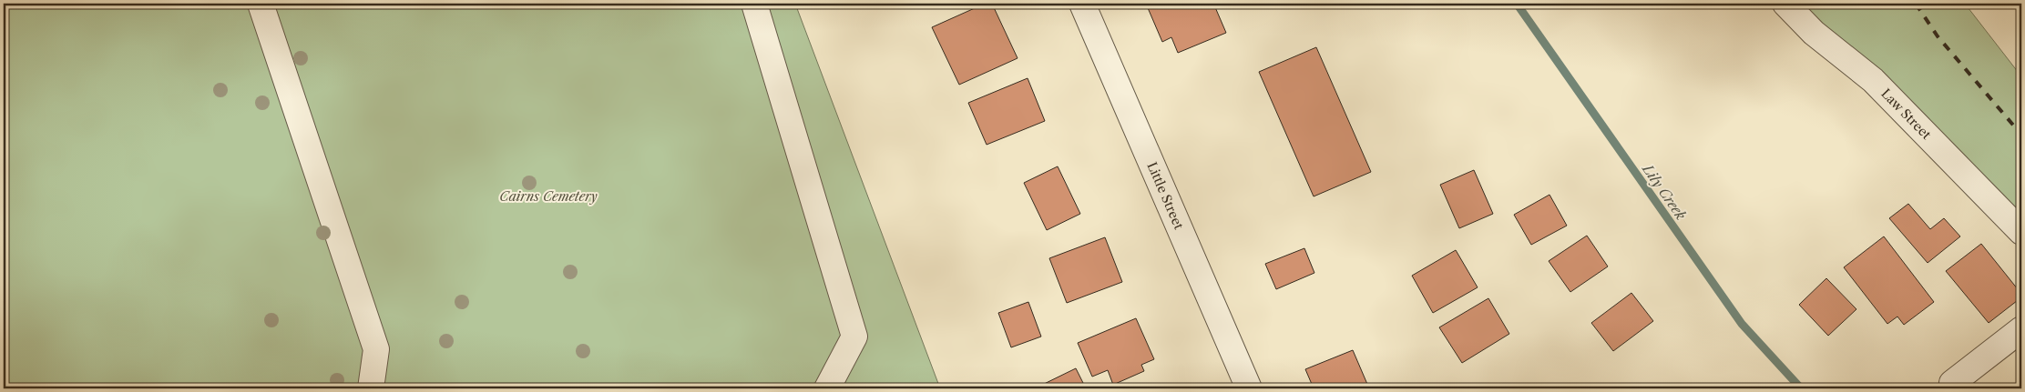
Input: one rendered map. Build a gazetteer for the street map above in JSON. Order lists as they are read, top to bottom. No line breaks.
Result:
{"streets":{"street":["Law Street","Little Street"]},"water":["Lily Creek"],"parks":["Cairns Cemetery"]}
